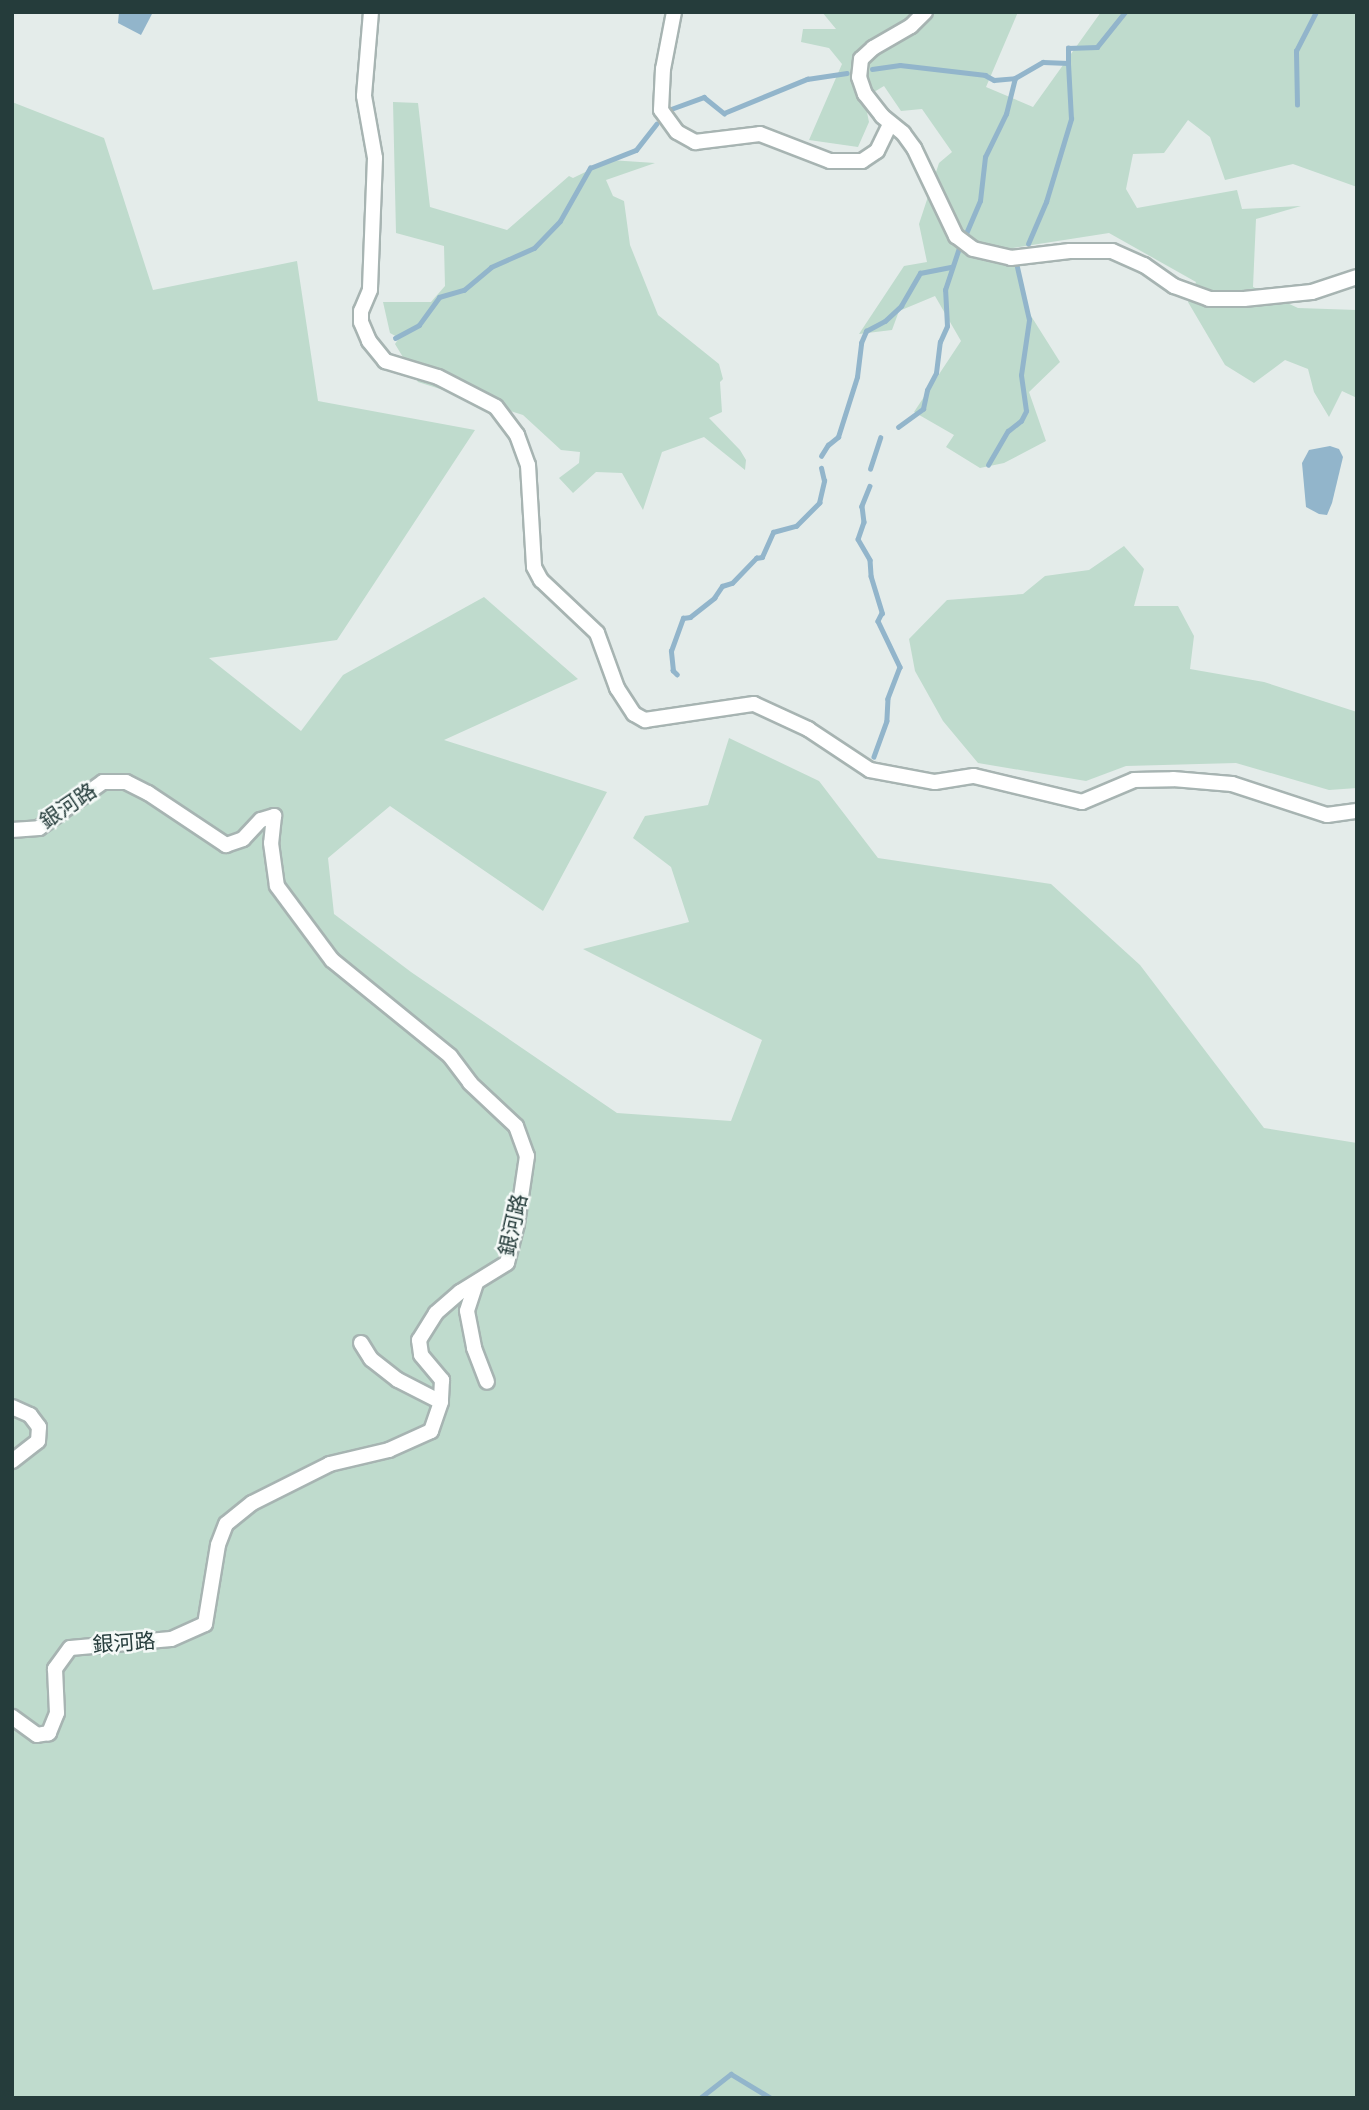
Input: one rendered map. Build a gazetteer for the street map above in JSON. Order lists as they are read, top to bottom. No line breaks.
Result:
{"streets":{"street":["銀河路"]}}
